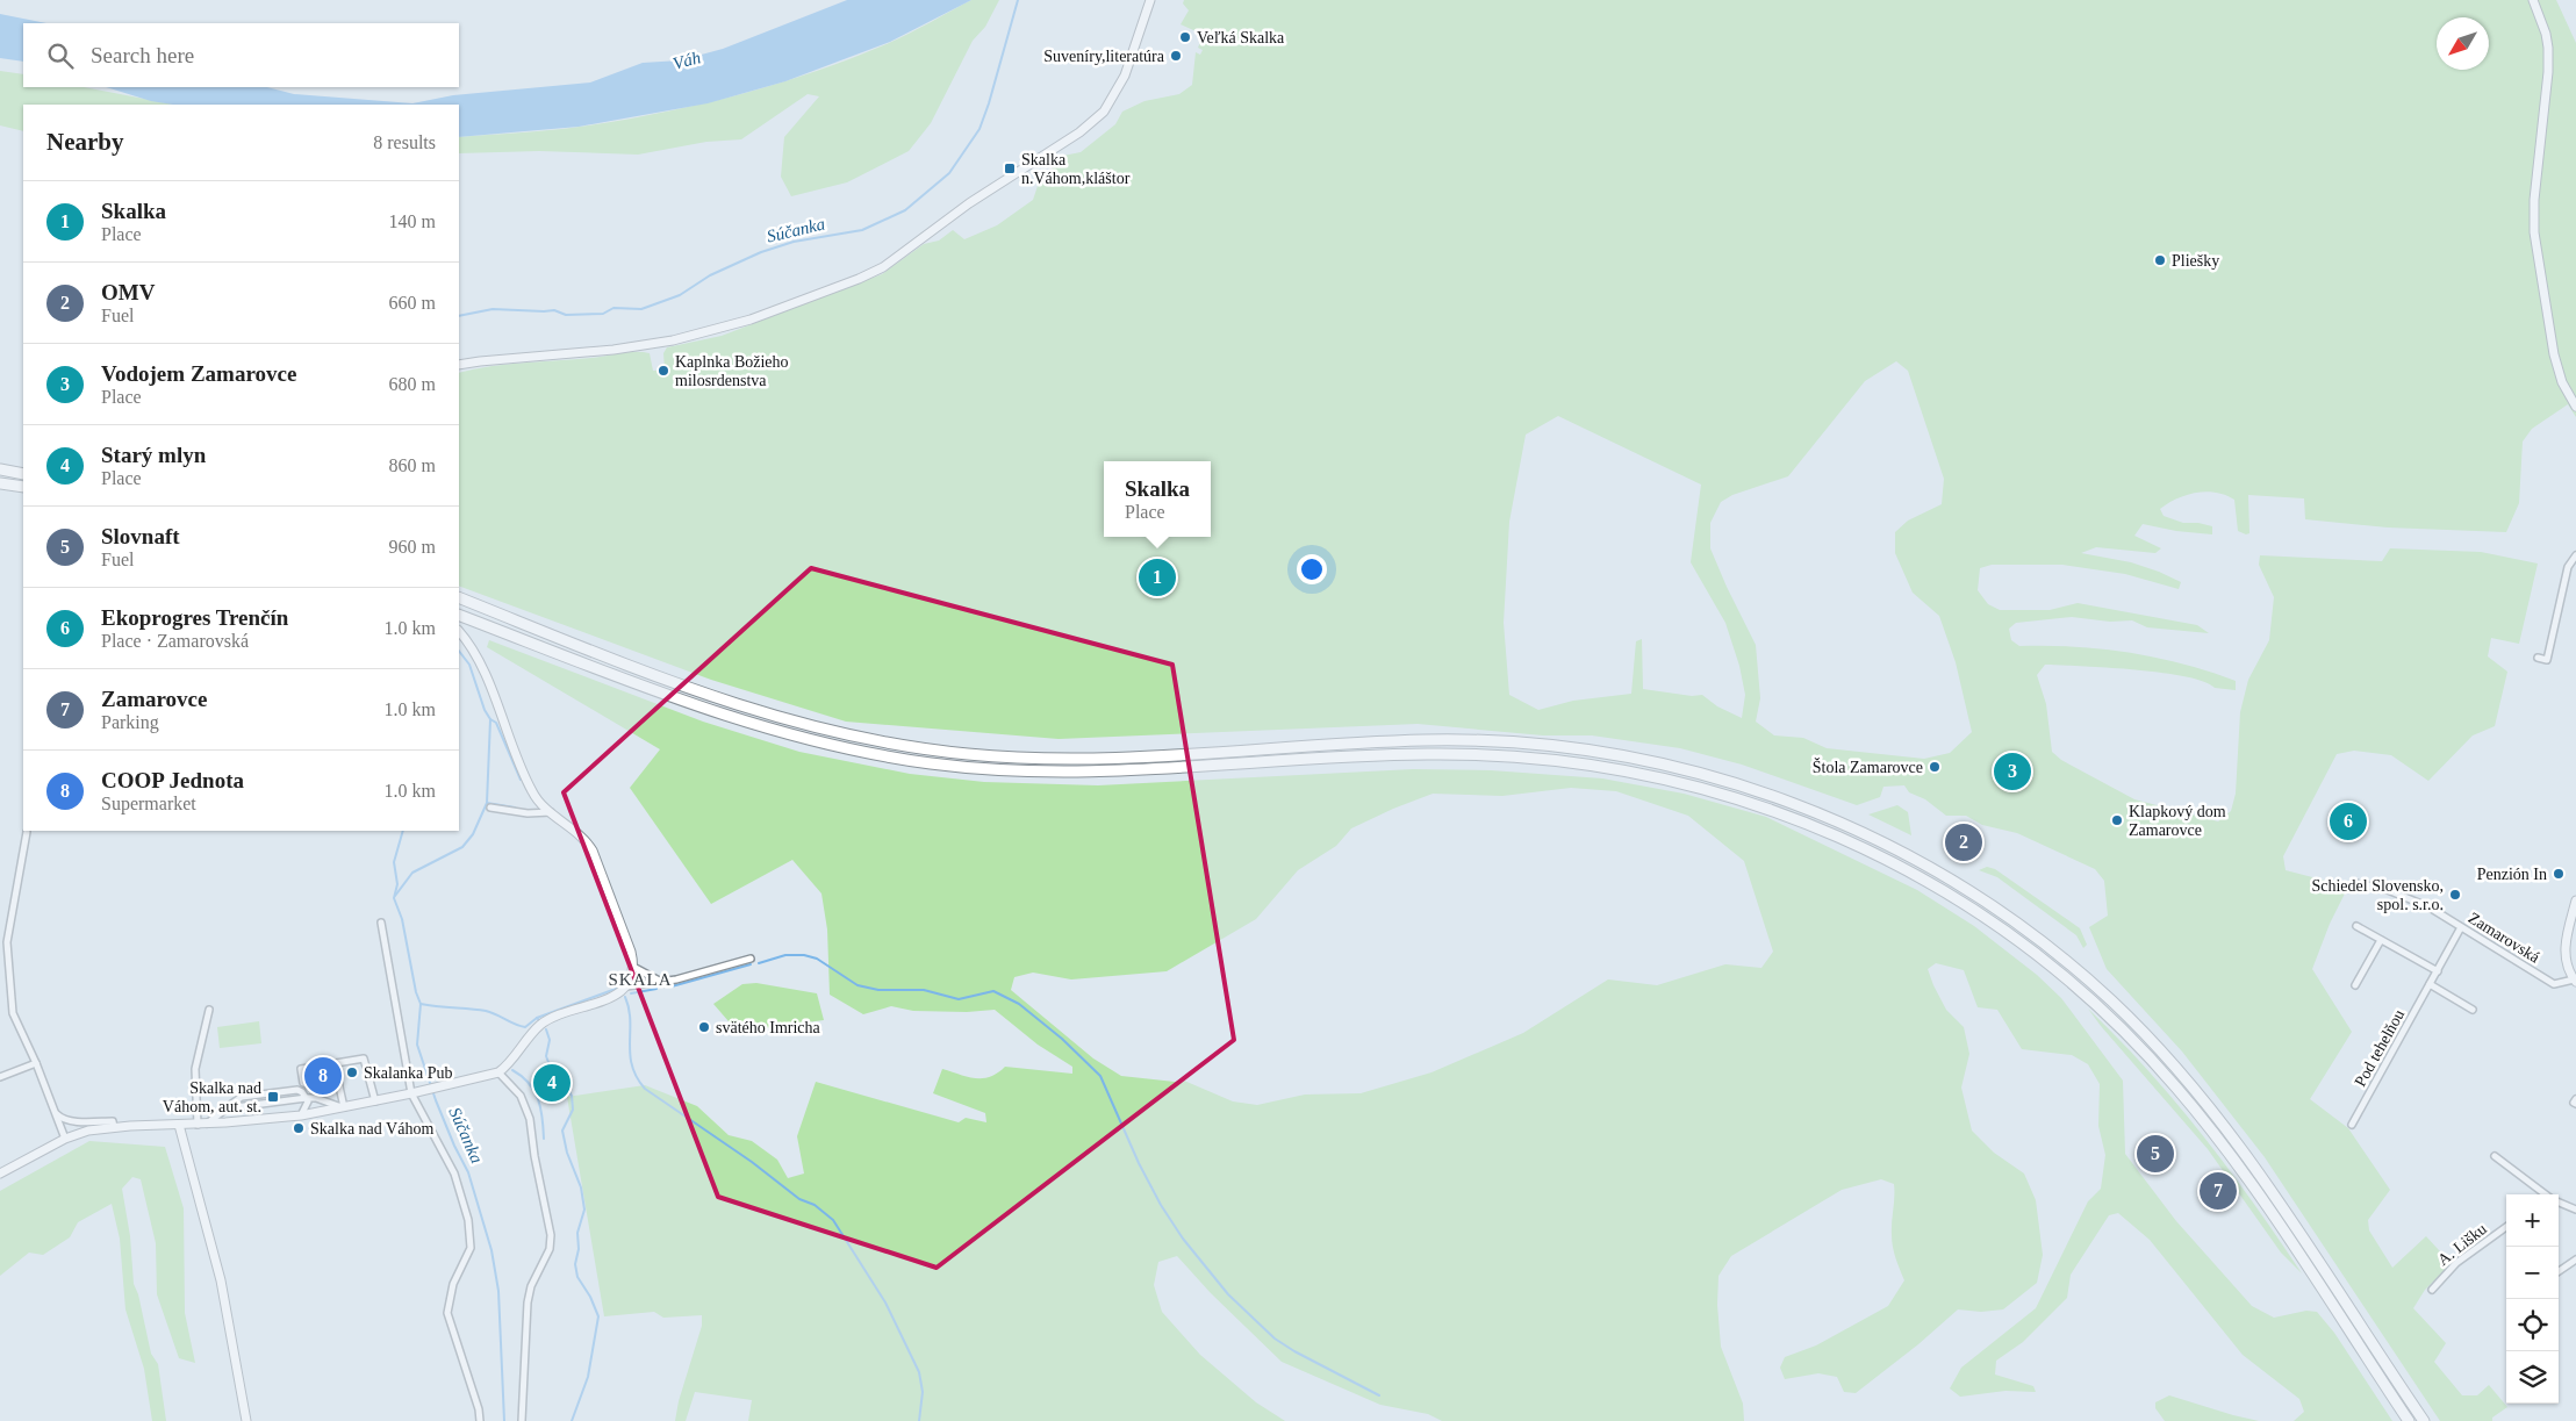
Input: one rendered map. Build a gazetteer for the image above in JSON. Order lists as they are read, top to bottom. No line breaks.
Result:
{"streets":{"main road":["Zamarovská"],"street":["Pod tehelňou","A. Lišku"]},"crossings":[["Zamarovská","Pod tehelňou"]],"districts":["SKALA"],"water":["Váh","Súčanka"],"places":{"other":["Veľká Skalka","Suveníry,literatúra","Pliešky","Kaplnka Božieho milosrdenstva","Štola Zamarovce","Klapkový dom Zamarovce","Penzión In","Schiedel Slovensko, spol. s.r.o.","svätého Imricha","Skalanka Pub","Skalka nad Váhom"],"transit":["Skalka n.Váhom,kláštor","Skalka nad Váhom, aut. st."]},"north":"bottom left","page":{"search":"Search here","heading":["Nearby","8 results"],"list":[{"mark":"1","name":"Skalka","note":"Place","value":"140 m"},{"mark":"2","name":"OMV","note":"Fuel","value":"660 m"},{"mark":"3","name":"Vodojem Zamarovce","note":"Place","value":"680 m"},{"mark":"4","name":"Starý mlyn","note":"Place","value":"860 m"},{"mark":"5","name":"Slovnaft","note":"Fuel","value":"960 m"},{"mark":"6","name":"Ekoprogres Trenčín","note":"Place · Zamarovská","value":"1.0 km"},{"mark":"7","name":"Zamarovce","note":"Parking","value":"1.0 km"},{"mark":"8","name":"COOP Jednota","note":"Supermarket","value":"1.0 km"}],"popup":["Skalka","Place"],"pins":["1","3","6","2","8","4","5","7"],"map_buttons":["+","−"]}}
